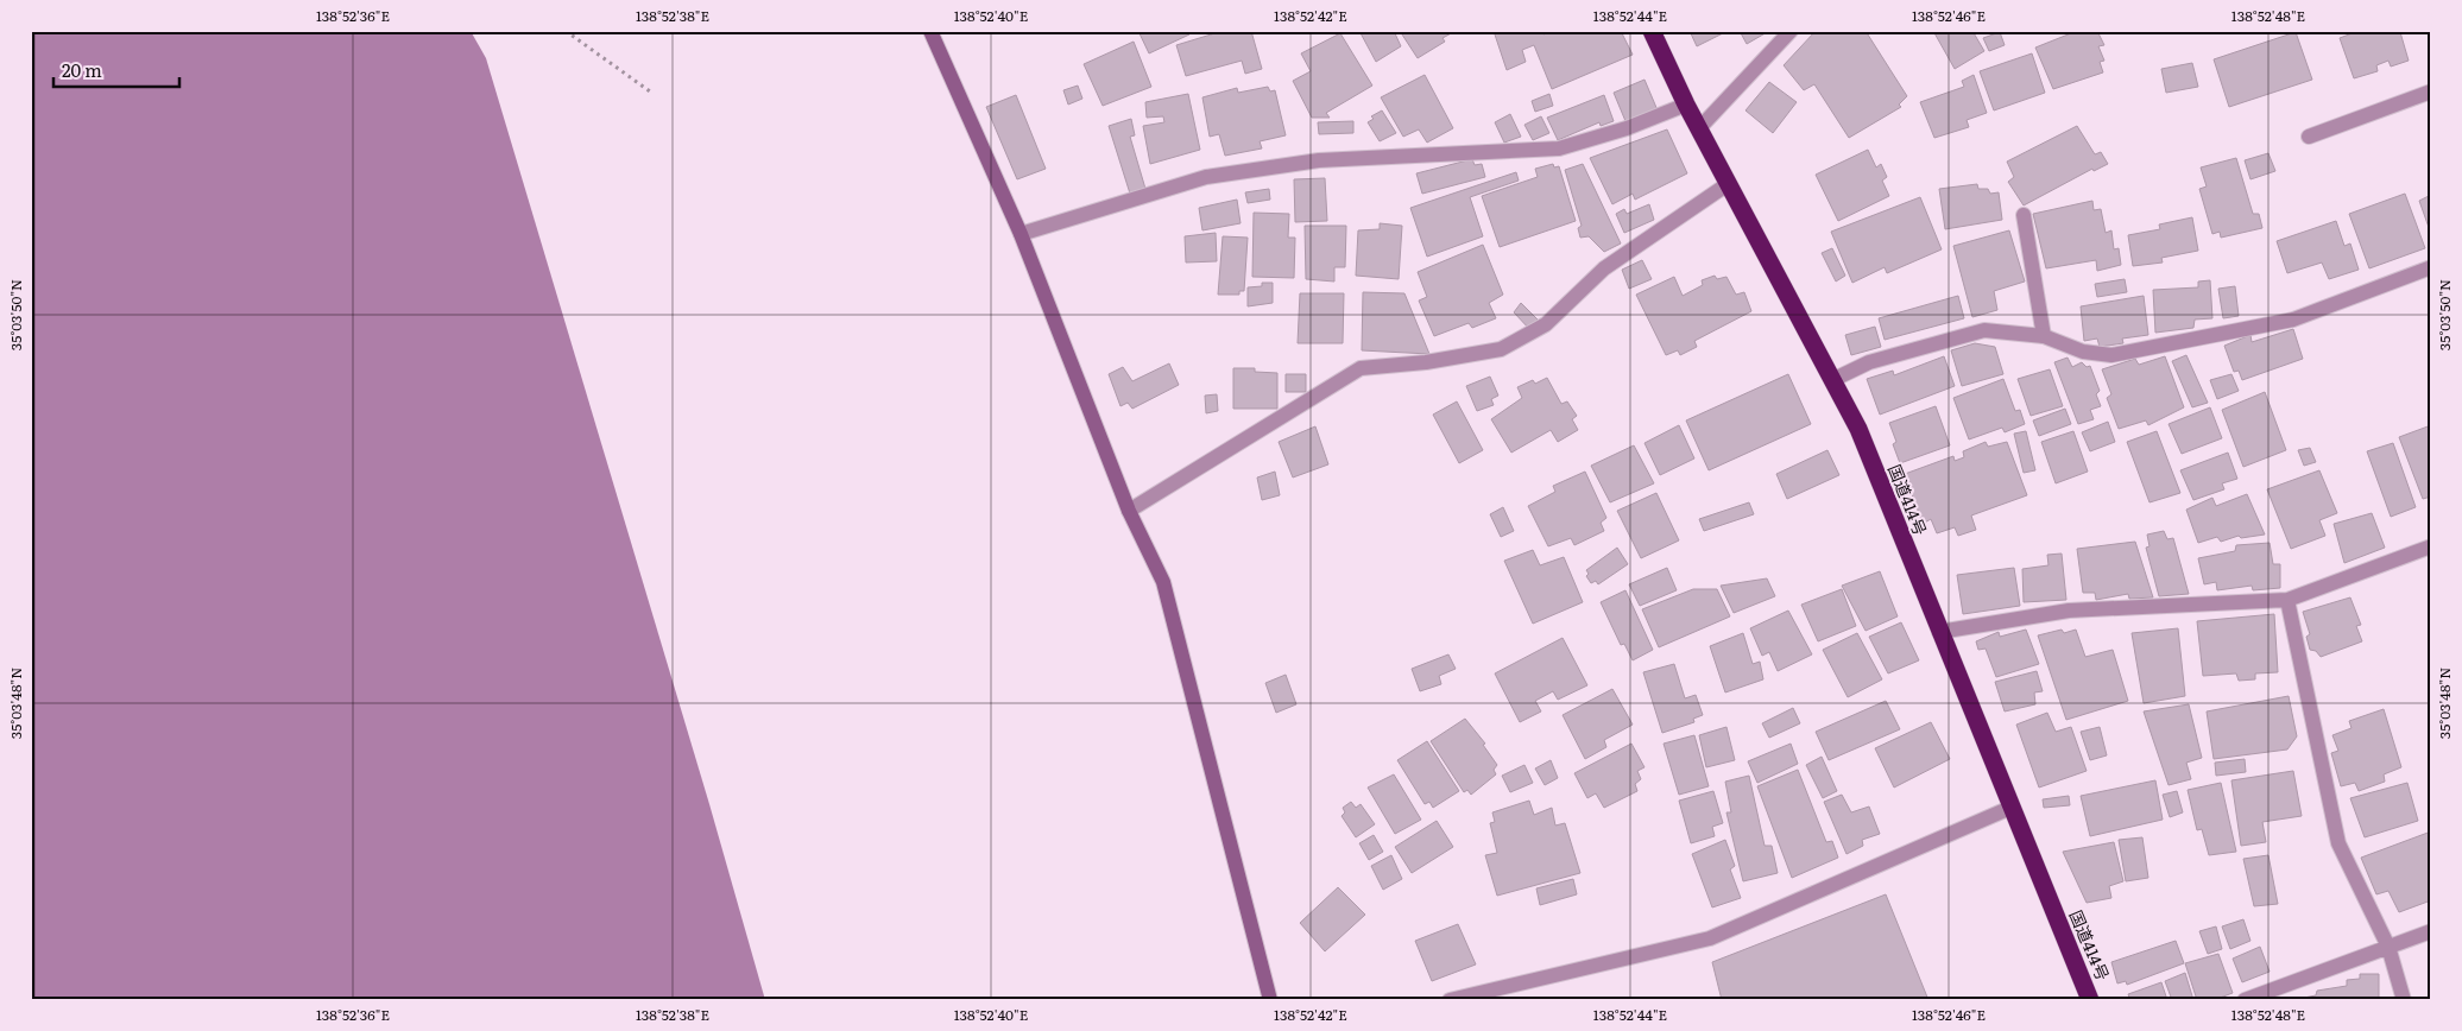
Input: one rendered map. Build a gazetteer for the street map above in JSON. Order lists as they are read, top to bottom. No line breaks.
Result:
{"streets":{"highway":["国道414号"]},"scale_bar":"20 m","coordinates":["138°52'36\"E","138°52'38\"E","138°52'40\"E","138°52'42\"E","138°52'44\"E","138°52'46\"E","138°52'48\"E","35°03'50\"N","35°03'48\"N"]}
